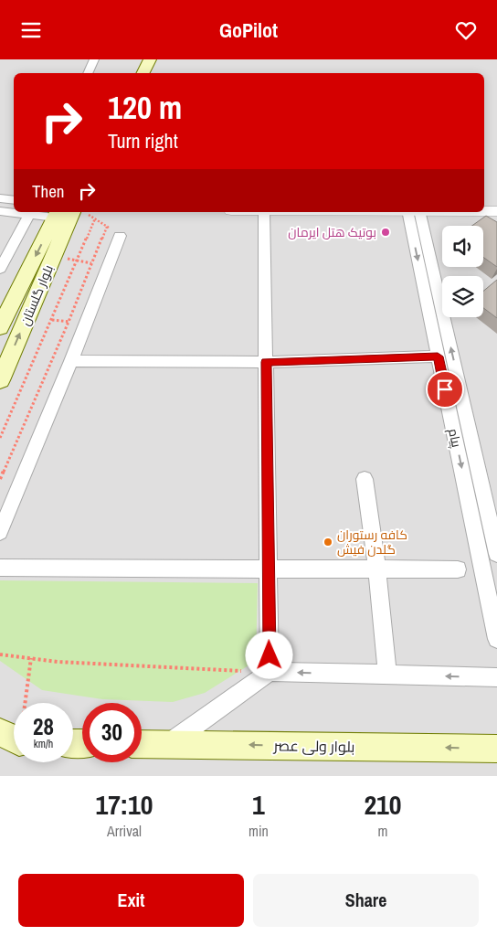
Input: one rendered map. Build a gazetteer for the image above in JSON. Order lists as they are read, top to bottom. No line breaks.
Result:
{"streets":{"main road":["بلوار گلستان","بلوار ولی عصر"],"street":["پیام"]},"one_way":["بلوار ولی عصر"],"places":["بوتیک هتل ایرمان","کافه رستوران گلدن فیش"],"page":{"header":"GoPilot","turn":["120 m","Turn right"],"then":"Then","speed":"28 km/h","limit":"30","eta":["17:10","Arrival","1","min","210","m"],"buttons":["Exit","Share"]}}
